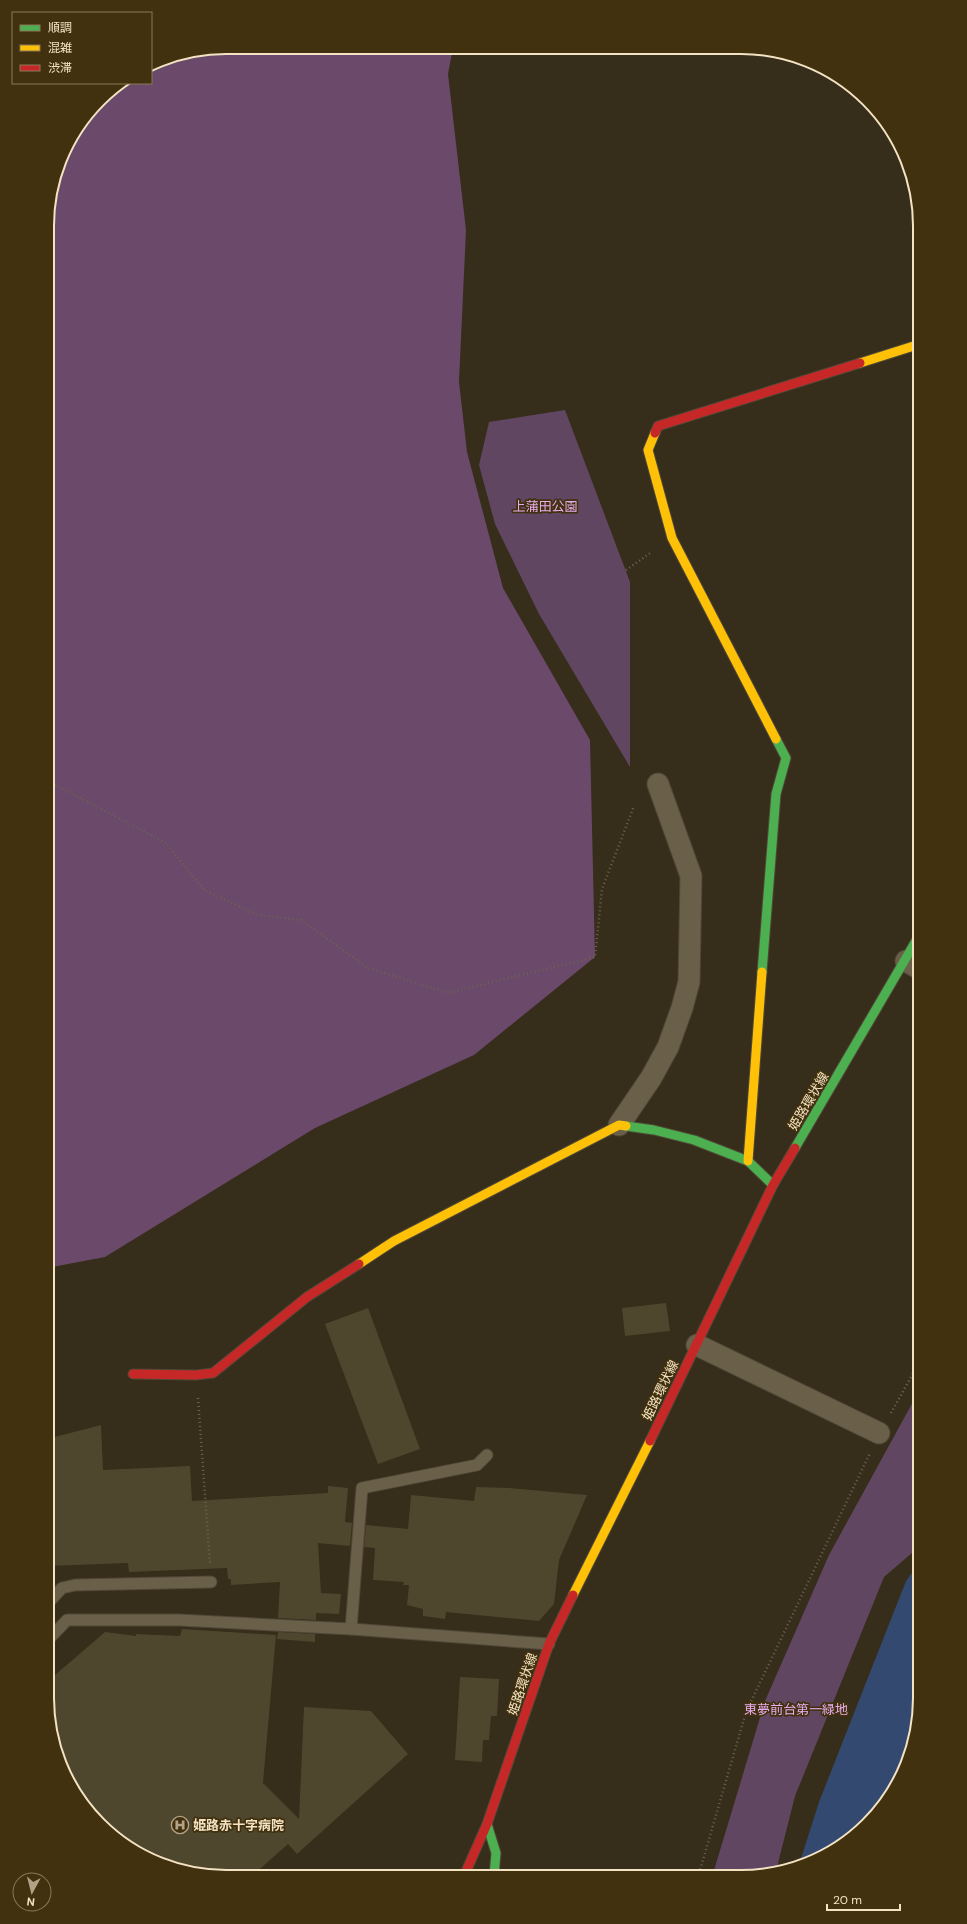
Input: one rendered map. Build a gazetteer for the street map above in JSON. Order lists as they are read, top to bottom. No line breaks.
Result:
{"streets":{"street":["姫路環状線"]},"parks":["上蒲田公園","東夢前台第一緑地"],"places":{"hospital":["姫路赤十字病院"]},"legend":["順調","混雑","渋滞"],"scale_bar":"20 m","north":"bottom"}
